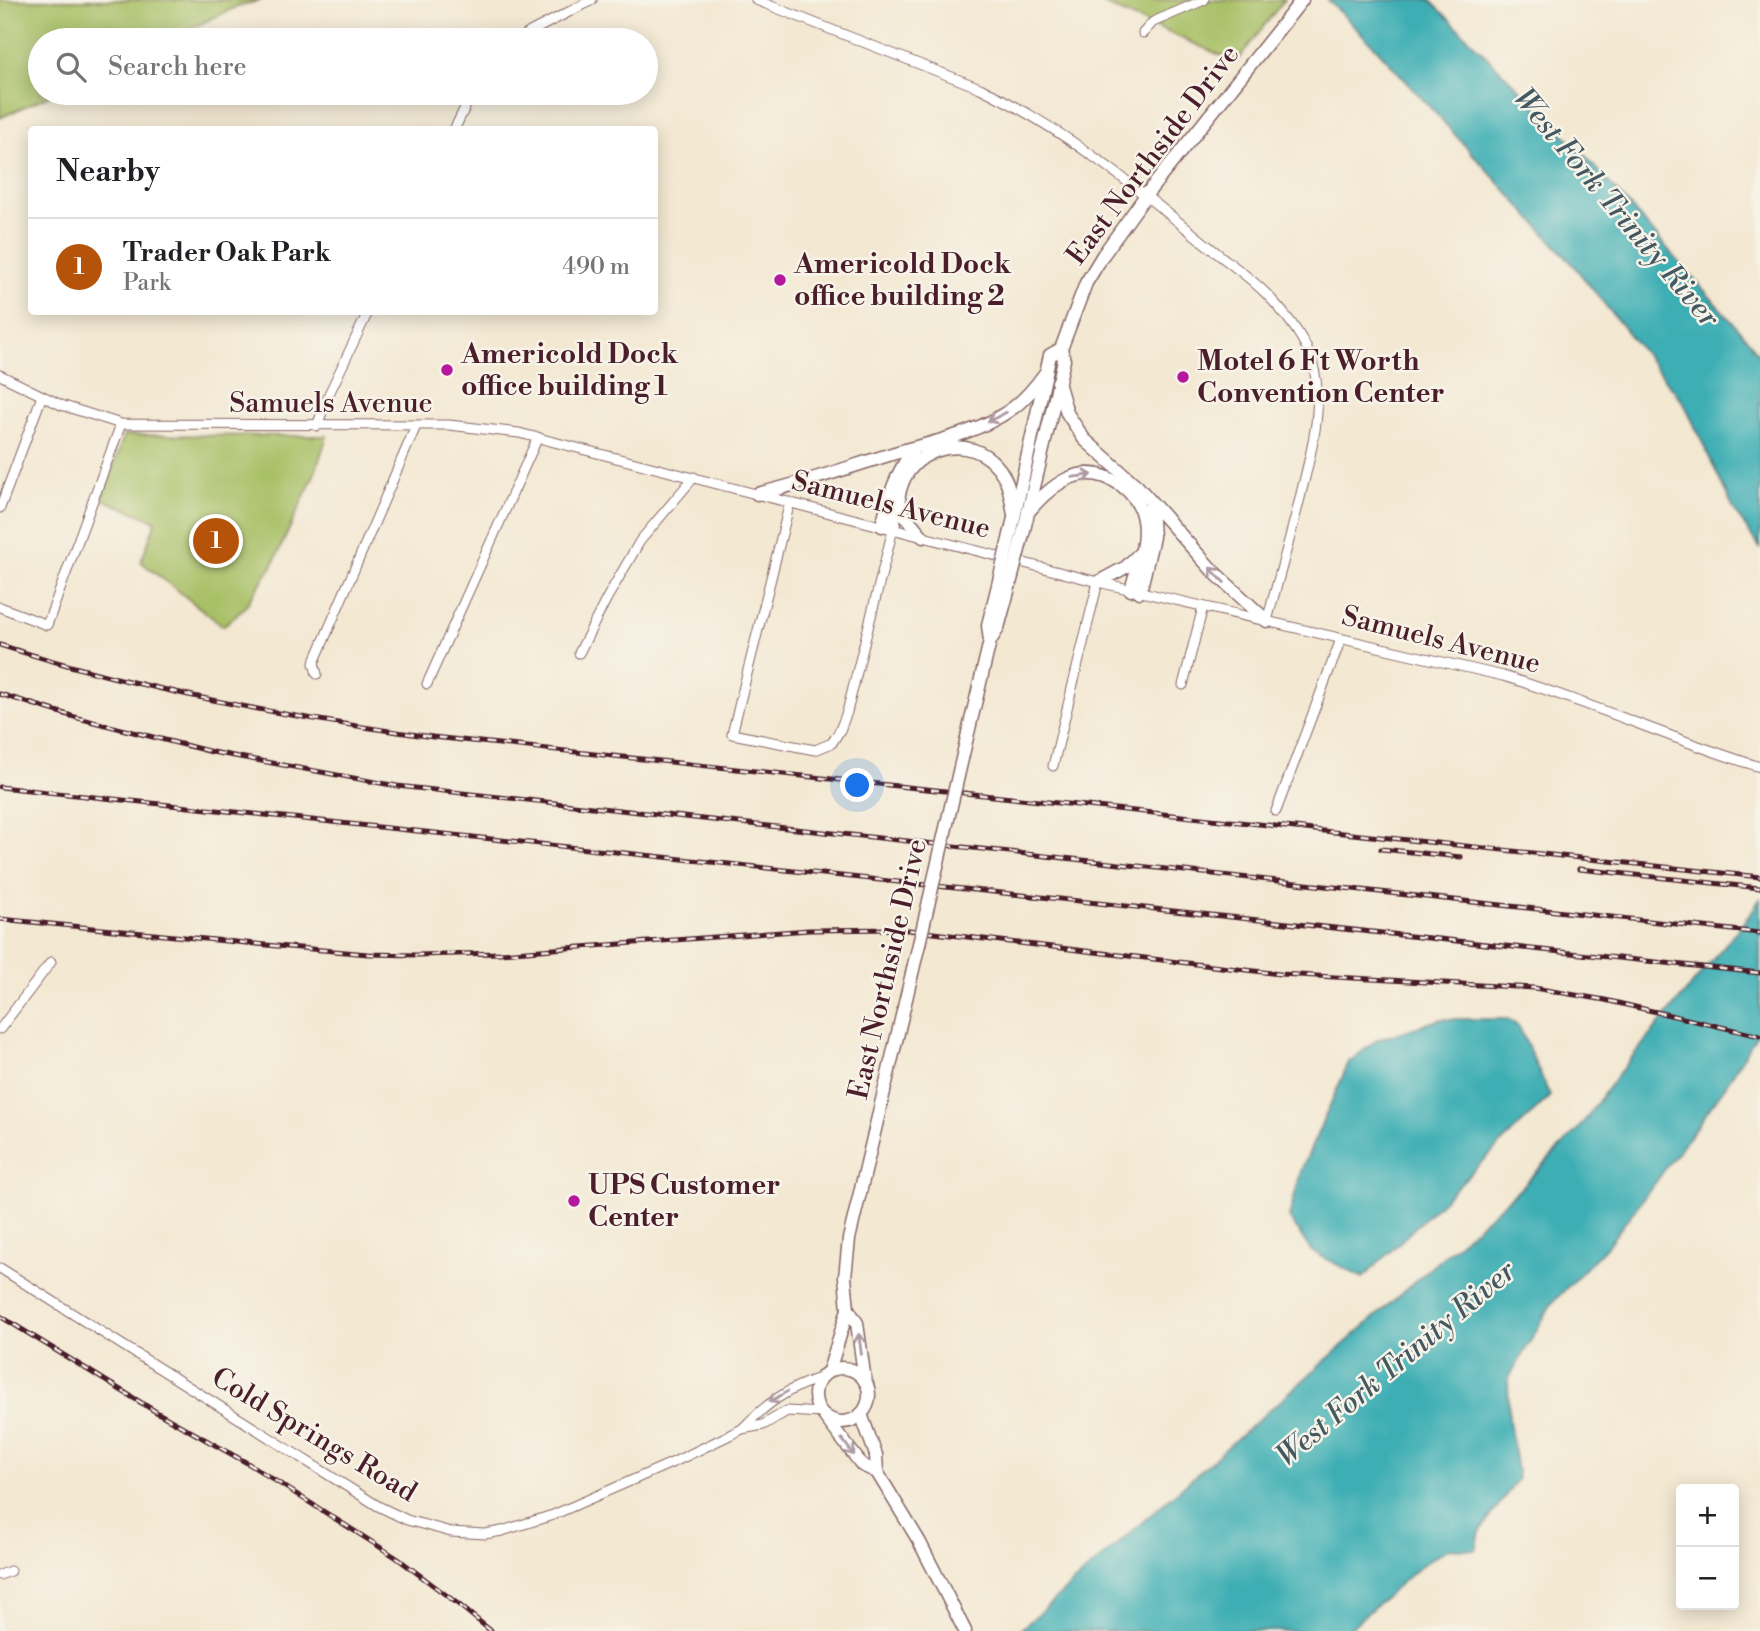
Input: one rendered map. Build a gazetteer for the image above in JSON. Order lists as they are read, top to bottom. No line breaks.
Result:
{"streets":{"street":["East Northside Drive","Samuels Avenue","Cold Springs Road"]},"crossings":[["East Northside Drive","Cold Springs Road"]],"water":["West Fork Trinity River"],"places":["Americold Dock office building 2","Americold Dock office building 1","Motel 6 Ft Worth Convention Center","UPS Customer Center"],"page":{"search":"Search here","heading":"Nearby","list":[{"mark":"1","name":"Trader Oak Park","note":"Park","value":"490 m"}],"pins":"1","map_buttons":["+","−"]}}
